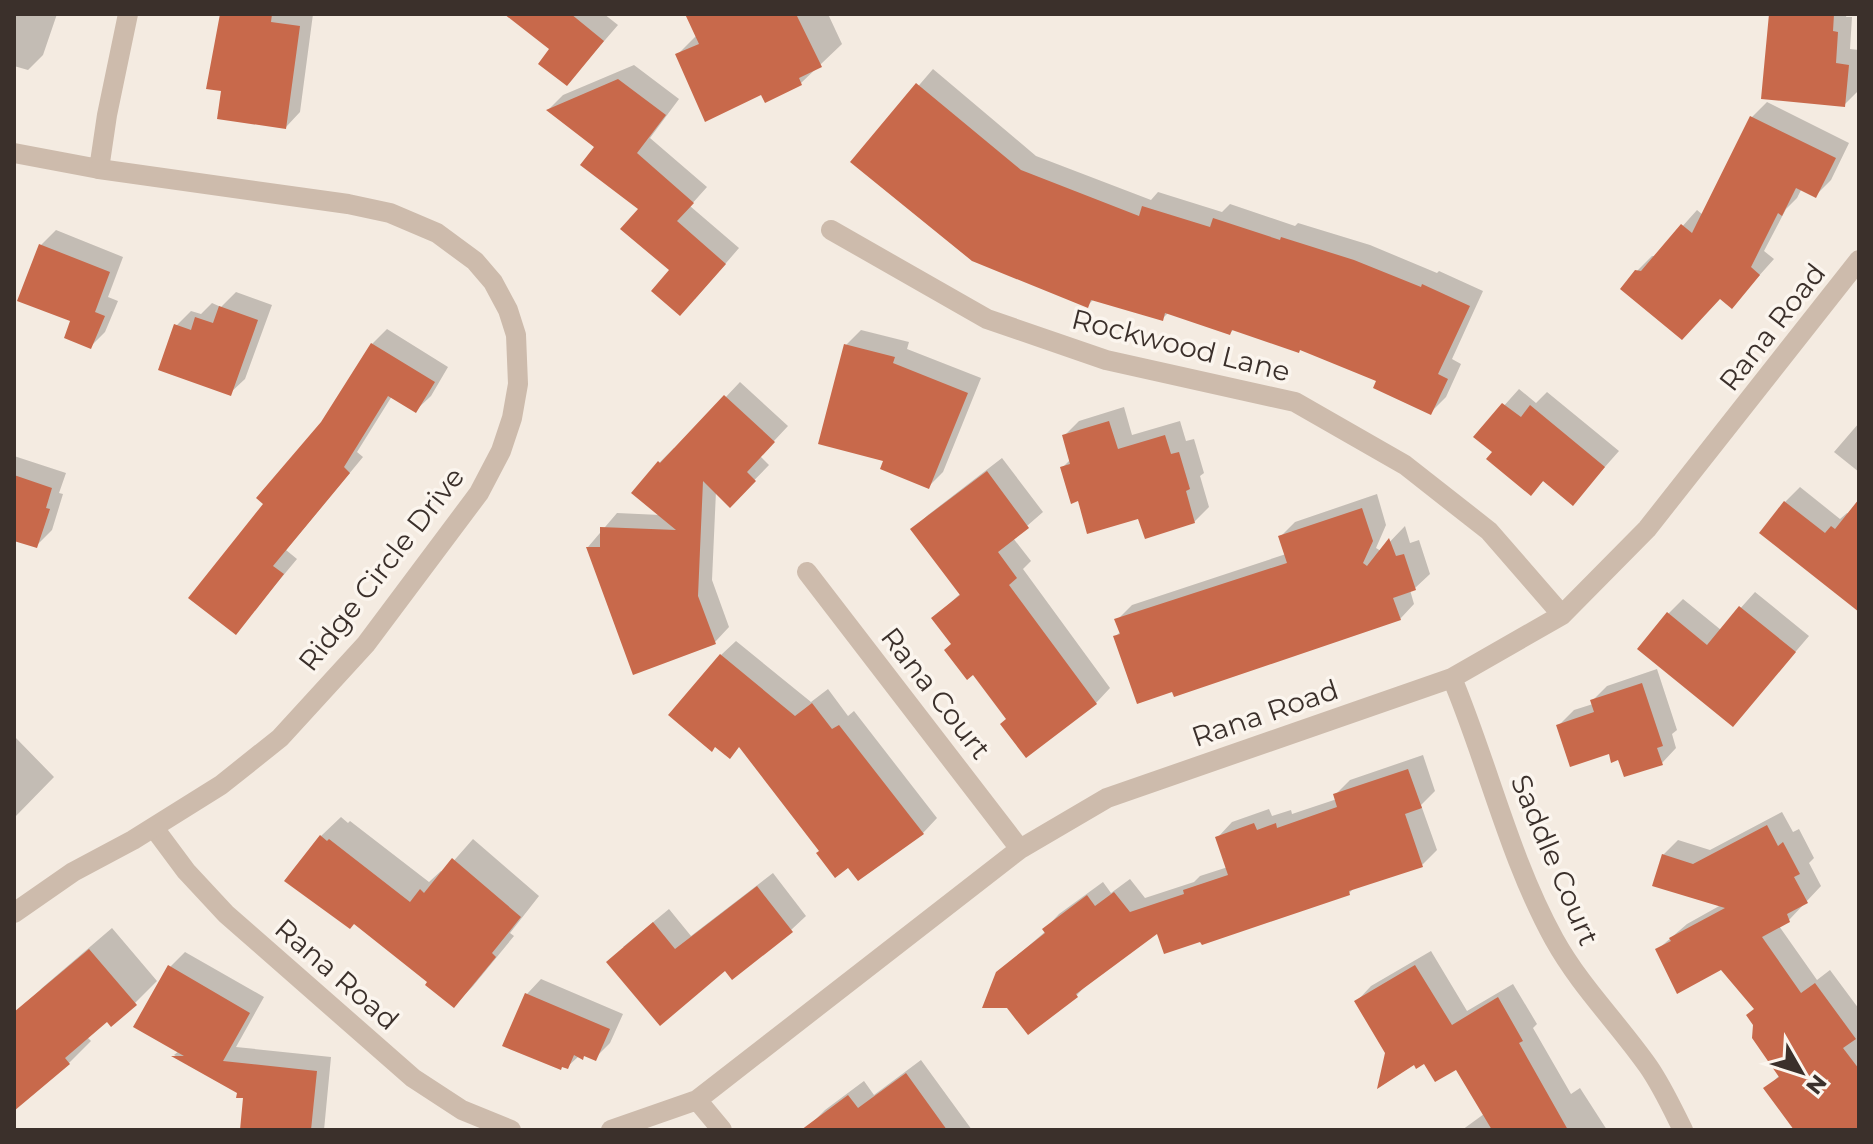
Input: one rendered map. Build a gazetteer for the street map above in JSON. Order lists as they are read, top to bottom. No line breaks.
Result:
{"streets":{"street":["Rana Road","Rockwood Lane","Ridge Circle Drive","Rana Court","Saddle Court"]},"crossings":[["Rana Road","Rockwood Lane"],["Rana Road","Ridge Circle Drive"],["Rana Road","Rana Court"],["Rana Road","Saddle Court"]],"north":"bottom right"}
